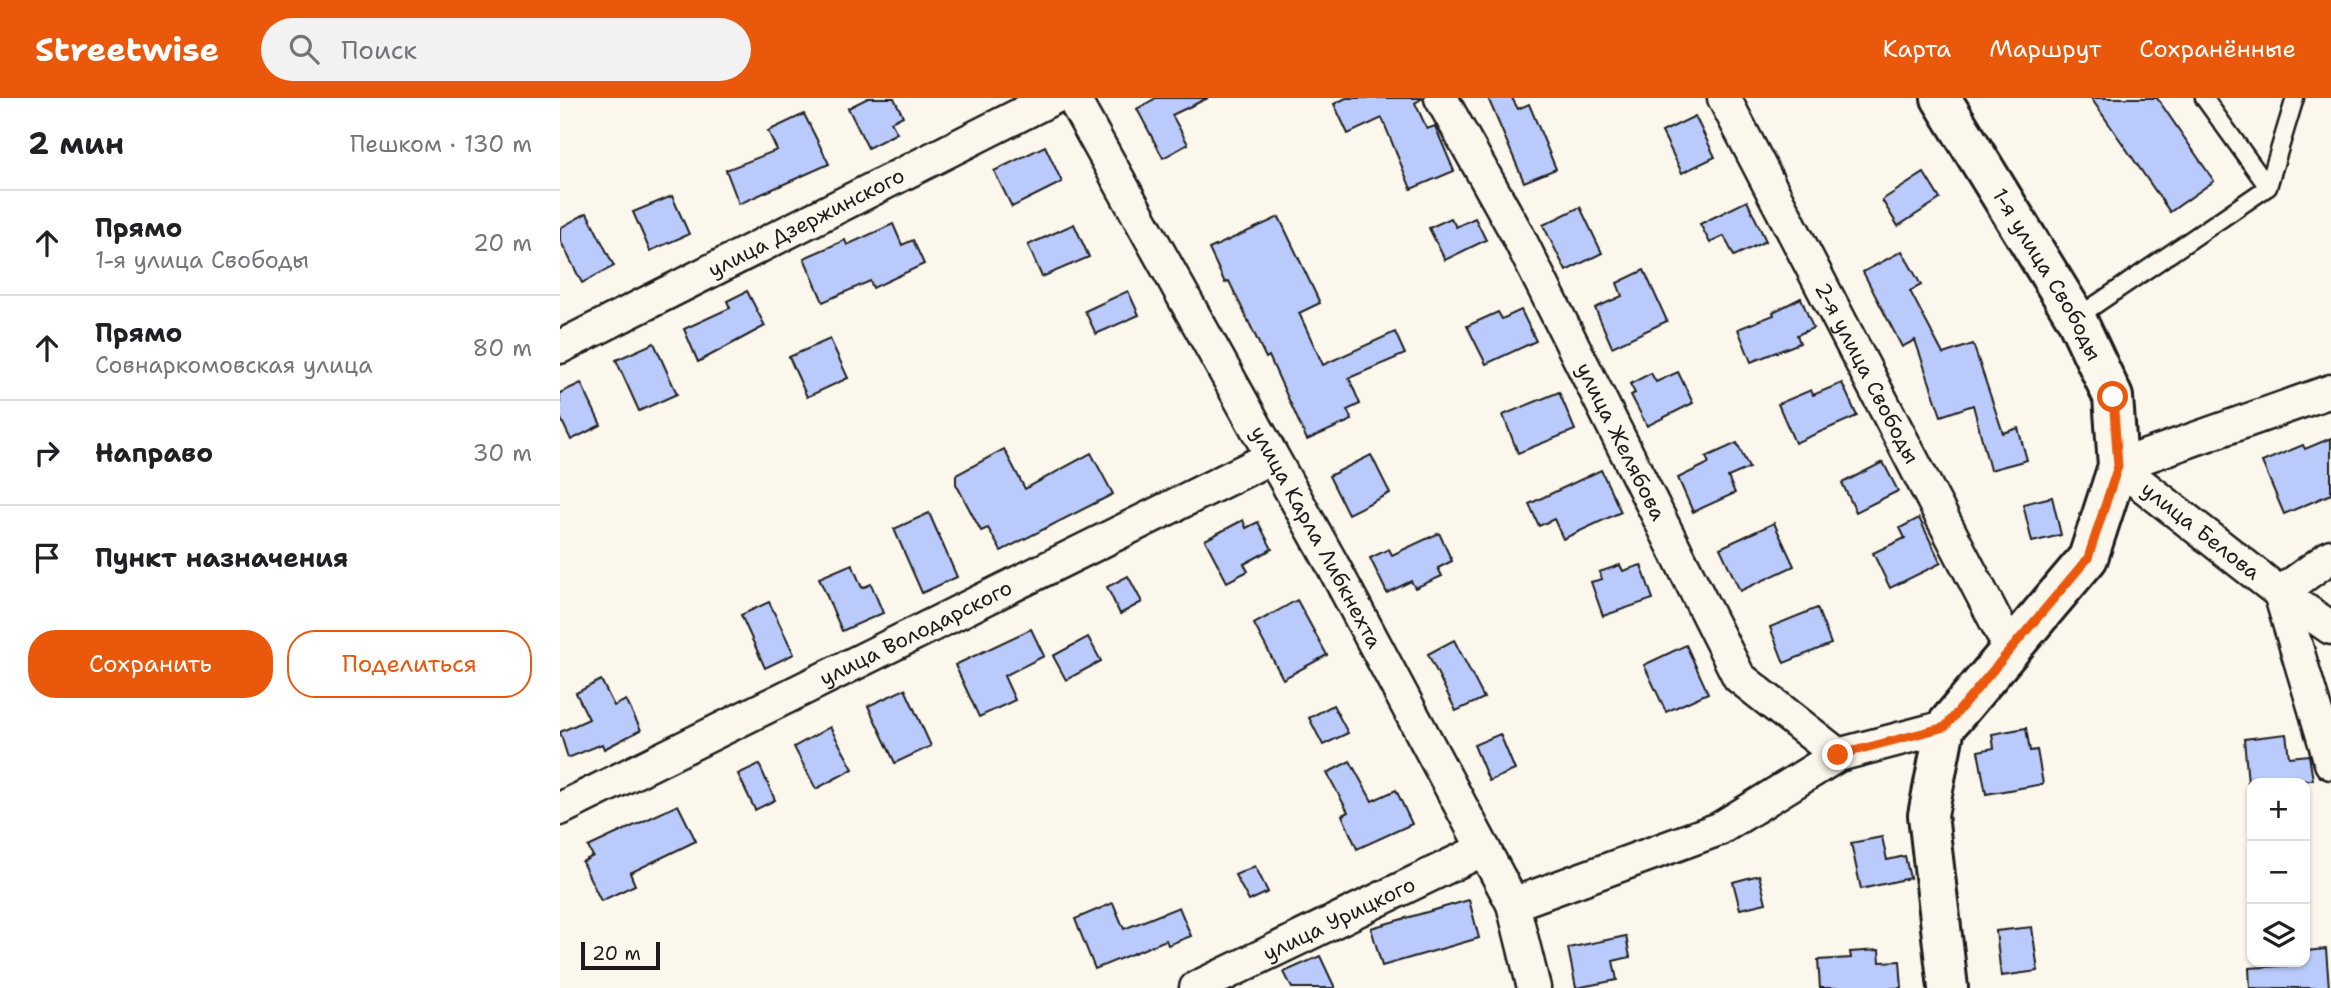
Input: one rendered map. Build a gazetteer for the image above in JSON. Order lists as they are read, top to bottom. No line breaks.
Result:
{"streets":{"street":["улица Дзержинского","1-я улица Свободы","2-я улица Свободы","улица Желябова","улица Белова","улица Карла Либкнехта","улица Володарского","улица Урицкого"]},"crossings":[["1-я улица Свободы","улица Белова"],["улица Карла Либкнехта","улица Володарского"],["улица Карла Либкнехта","улица Урицкого"]],"scale_bar":"20 m","page":{"header":"Streetwise","search":"Поиск","nav":["Карта","Маршрут","Сохранённые"],"heading":["2 мин","Пешком · 130 m"],"list":[["Прямо","1-я улица Свободы","20 m"],["Прямо","Совнаркомовская улица","80 m"],["Направо","30 m"],"Пункт назначения"],"buttons":["Сохранить","Поделиться"],"map_buttons":["+","−"],"scale":"20 m"}}
